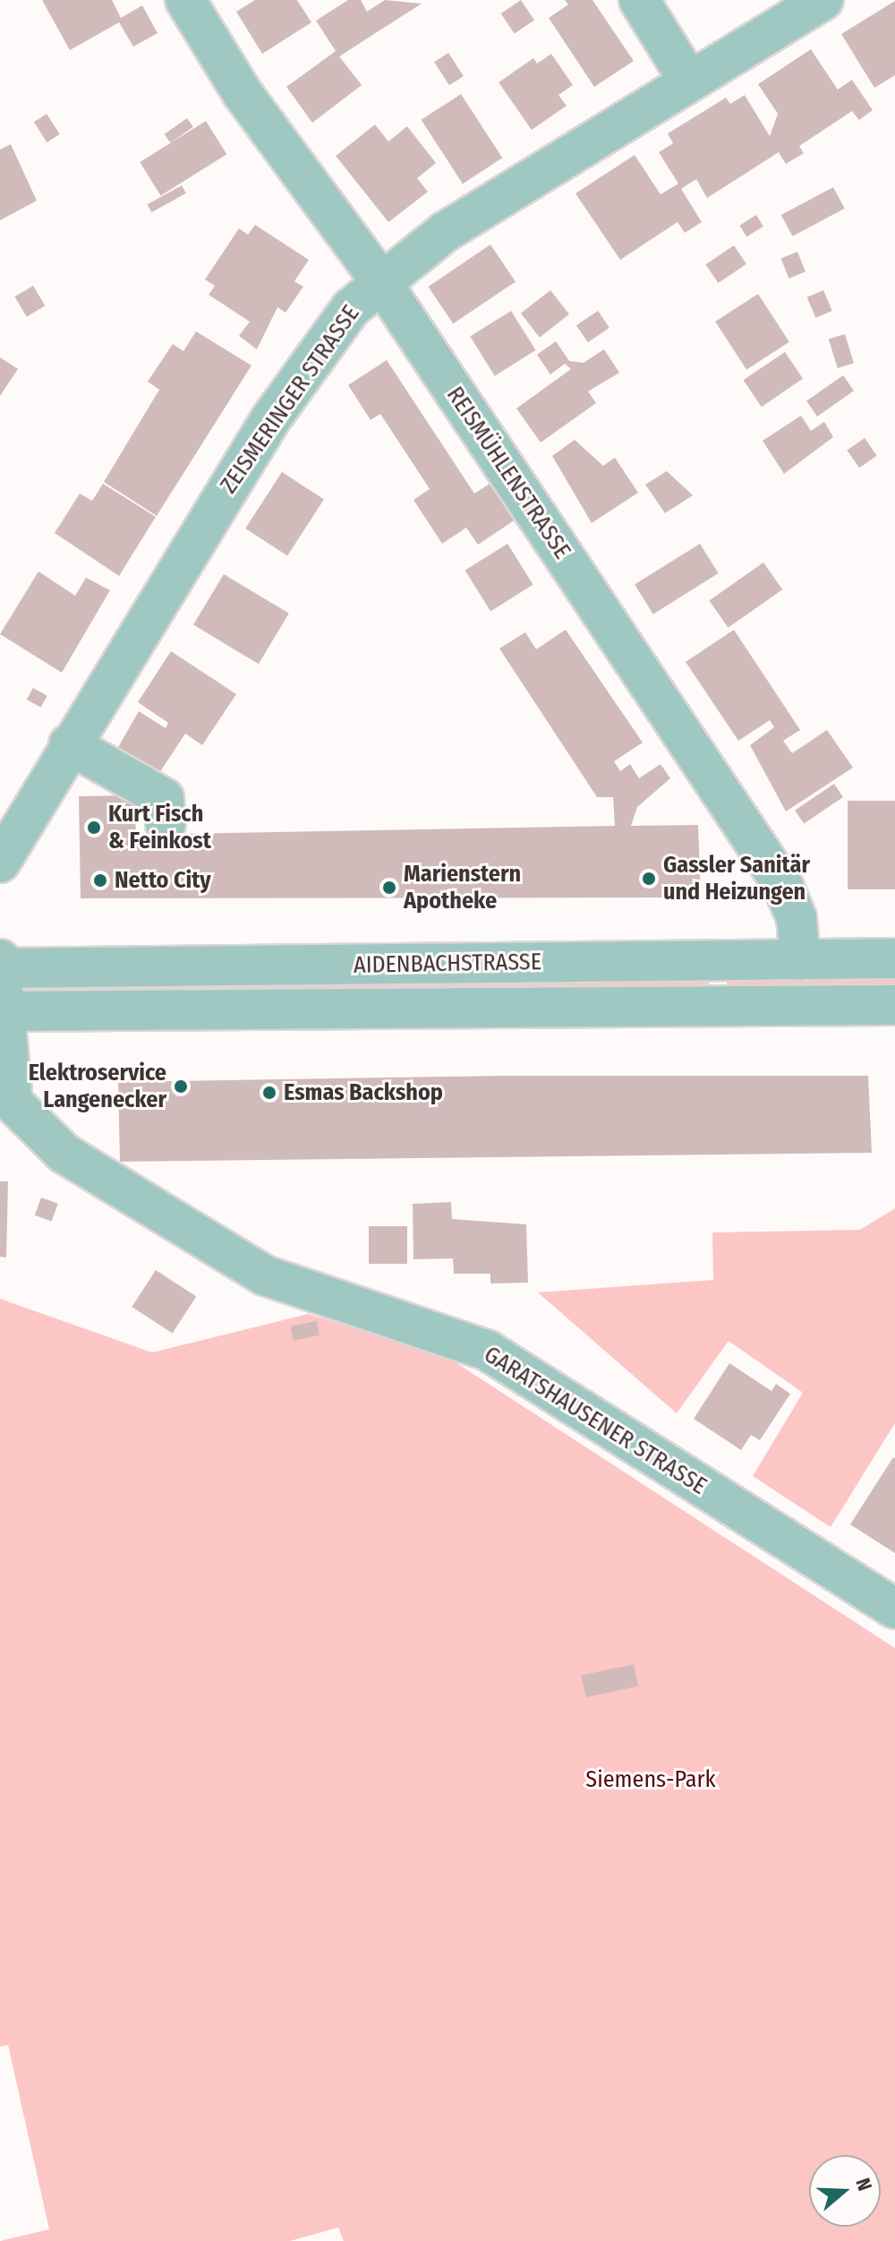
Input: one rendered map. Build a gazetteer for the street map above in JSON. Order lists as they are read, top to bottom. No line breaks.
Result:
{"streets":{"street":["ZEISMERINGER STRASSE","REISMÜHLENSTRASSE","AIDENBACHSTRASSE","GARATSHAUSENER STRASSE"]},"crossings":[["ZEISMERINGER STRASSE","REISMÜHLENSTRASSE"],["REISMÜHLENSTRASSE","AIDENBACHSTRASSE"],["AIDENBACHSTRASSE","GARATSHAUSENER STRASSE"]],"parks":["Siemens-Park"],"places":["Kurt Fisch & Feinkost","Gassler Sanitär und Heizungen","Netto City","Marienstern Apotheke","Elektroservice Langenecker","Esmas Backshop"],"north":"right"}
